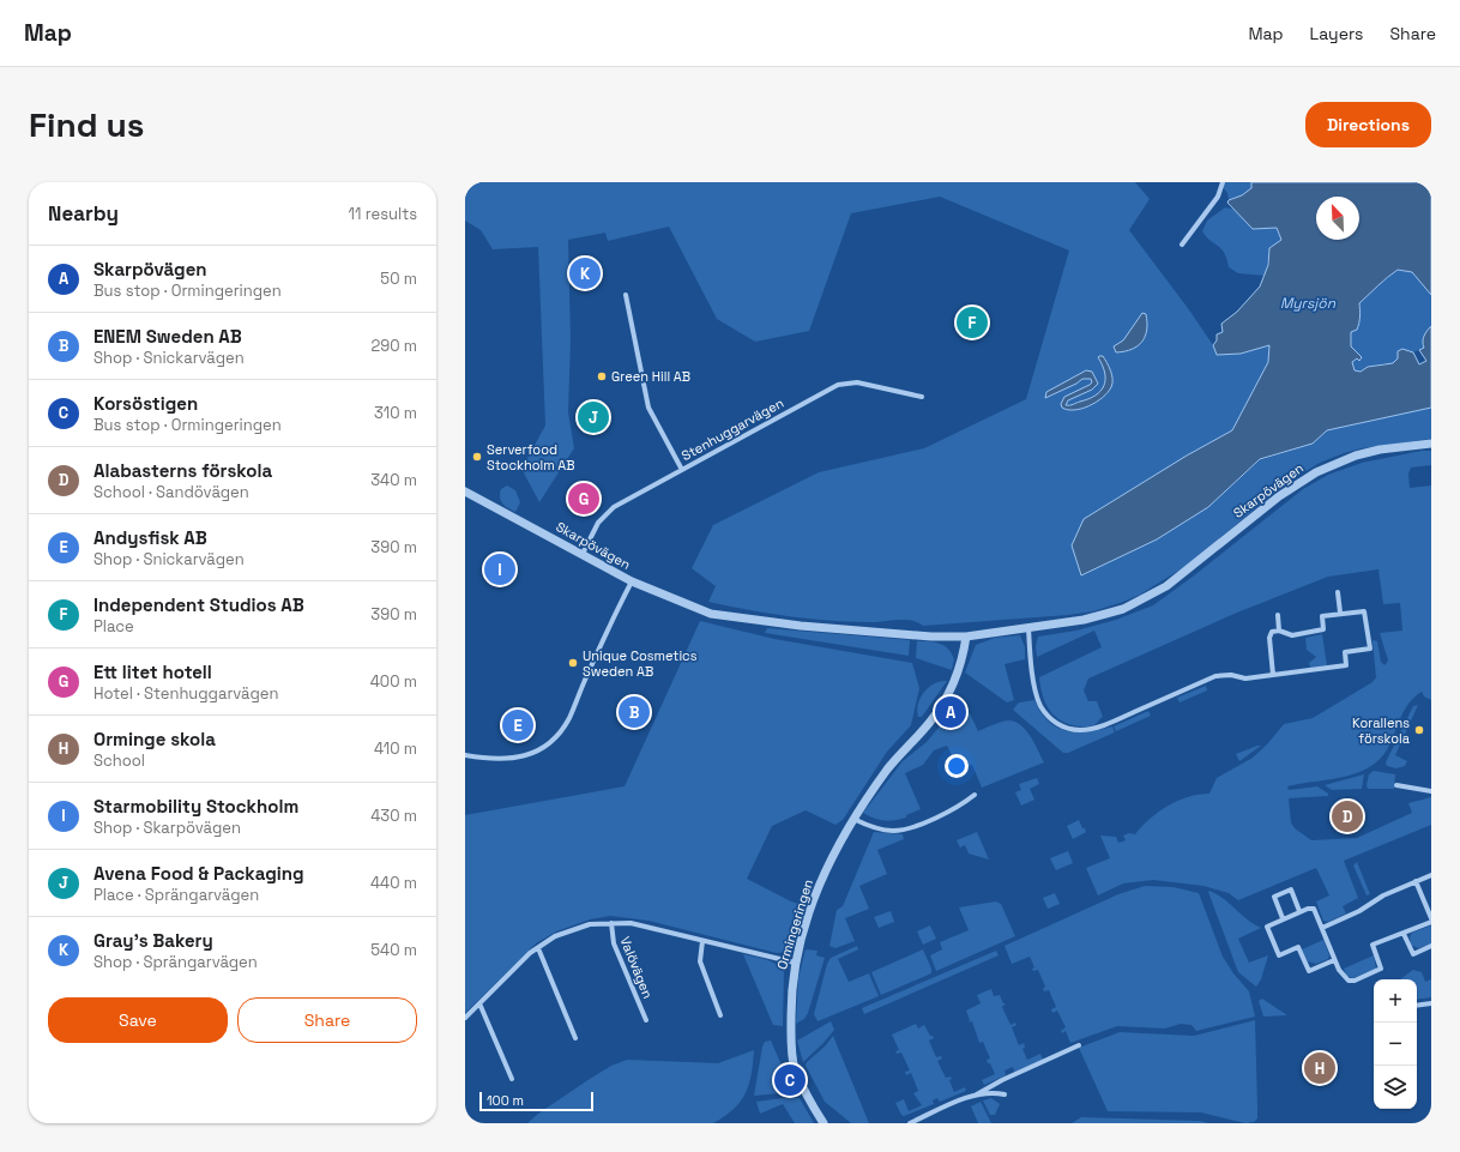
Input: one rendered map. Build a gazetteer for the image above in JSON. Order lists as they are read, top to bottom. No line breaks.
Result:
{"streets":{"street":["Stenhuggarvägen","Skarpövägen","Ormingeringen","Valövägen"]},"crossings":[["Stenhuggarvägen","Skarpövägen"],["Skarpövägen","Ormingeringen"],["Ormingeringen","Valövägen"]],"water":["Myrsjön"],"places":["Green Hill AB","Serverfood Stockholm AB","Unique Cosmetics Sweden AB","Korallens förskola"],"scale_bar":"100 m","north":"top left","page":{"header":"Map","nav":["Map","Layers","Share"],"buttons":["Directions",["Save","Share"]],"title":"Find us","heading":["Nearby","11 results"],"list":[{"mark":"A","name":"Skarpövägen","note":"Bus stop · Ormingeringen","value":"50 m"},{"mark":"B","name":"ENEM Sweden AB","note":"Shop · Snickarvägen","value":"290 m"},{"mark":"C","name":"Korsöstigen","note":"Bus stop · Ormingeringen","value":"310 m"},{"mark":"D","name":"Alabasterns förskola","note":"School · Sandövägen","value":"340 m"},{"mark":"E","name":"Andysfisk AB","note":"Shop · Snickarvägen","value":"390 m"},{"mark":"F","name":"Independent Studios AB","note":"Place","value":"390 m"},{"mark":"G","name":"Ett litet hotell","note":"Hotel · Stenhuggarvägen","value":"400 m"},{"mark":"H","name":"Orminge skola","note":"School","value":"410 m"},{"mark":"I","name":"Starmobility Stockholm","note":"Shop · Skarpövägen","value":"430 m"},{"mark":"J","name":"Avena Food & Packaging","note":"Place · Sprängarvägen","value":"440 m"},{"mark":"K","name":"Gray's Bakery","note":"Shop · Sprängarvägen","value":"540 m"}],"pins":["K","F","J","G","I","A","B","E","D","H","C"],"map_buttons":["+","−"],"scale":"100 m"}}
